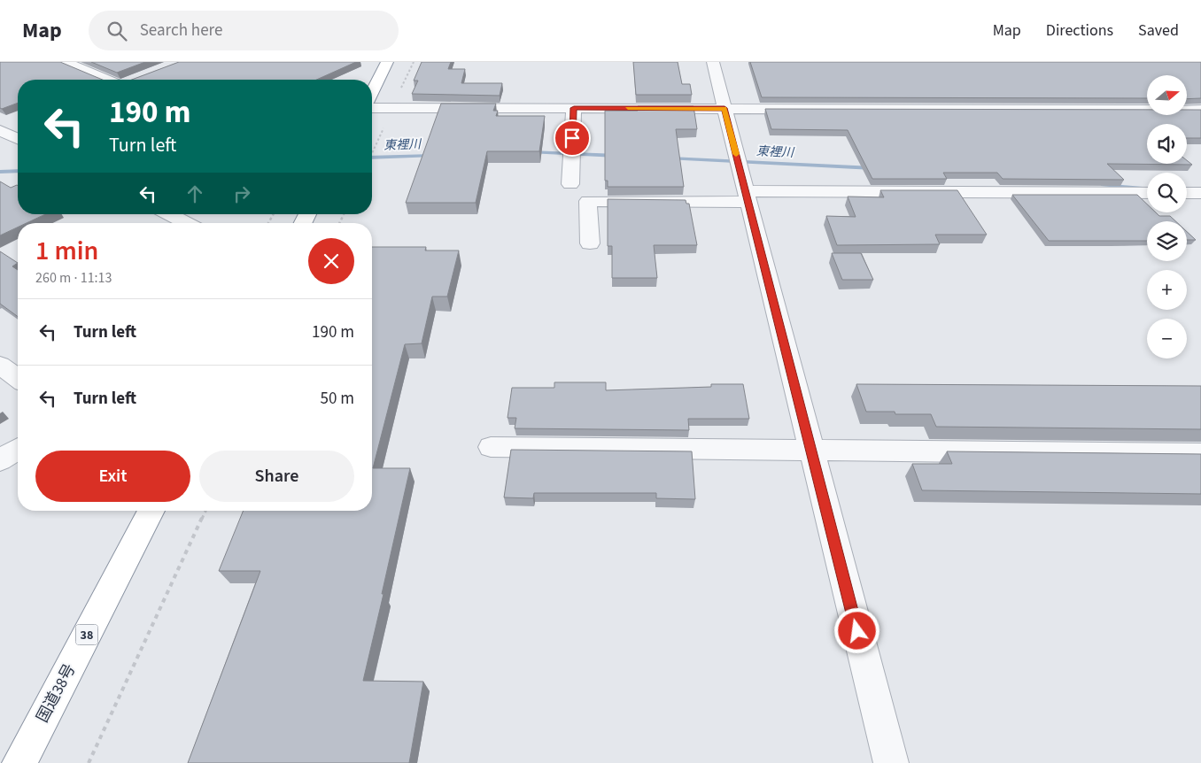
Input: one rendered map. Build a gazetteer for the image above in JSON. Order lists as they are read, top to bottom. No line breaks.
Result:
{"streets":{"highway":["38","国道38号"]},"water":["東裡川"],"north":"right","page":{"header":"Map","search":"Search here","nav":["Map","Directions","Saved"],"map_buttons":["+","−"],"turn":["190 m","Turn left"],"heading":["1 min","260 m · 11:13"],"list":[{"name":"Turn left","value":"190 m"},{"name":"Turn left","value":"50 m"}],"buttons":["Exit","Share"]}}
